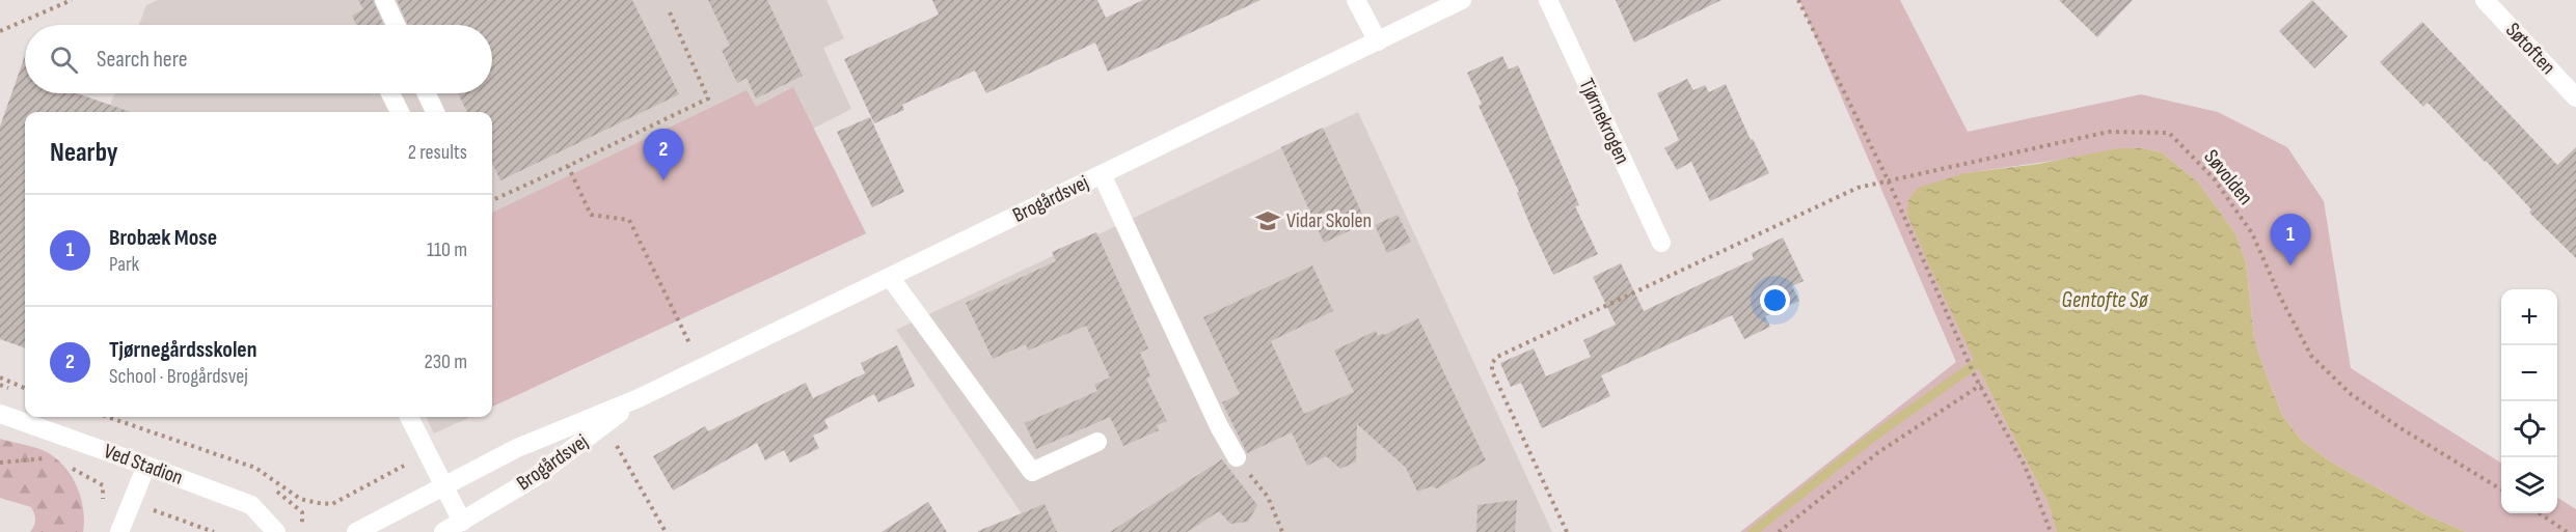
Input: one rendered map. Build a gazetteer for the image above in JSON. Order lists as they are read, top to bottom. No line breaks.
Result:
{"streets":{"street":["Søtoften","Tjørnekrogen","Brogårdsvej","Ved Stadion"],"path":["Søvolden"]},"water":["Gentofte Sø"],"places":{"school or university":["Vidar Skolen"]},"page":{"search":"Search here","heading":["Nearby","2 results"],"pins":["2","1"],"list":[{"mark":"1","name":"Brobæk Mose","note":"Park","value":"110 m"},{"mark":"2","name":"Tjørnegårdsskolen","note":"School · Brogårdsvej","value":"230 m"}],"map_buttons":["+","−"]}}
